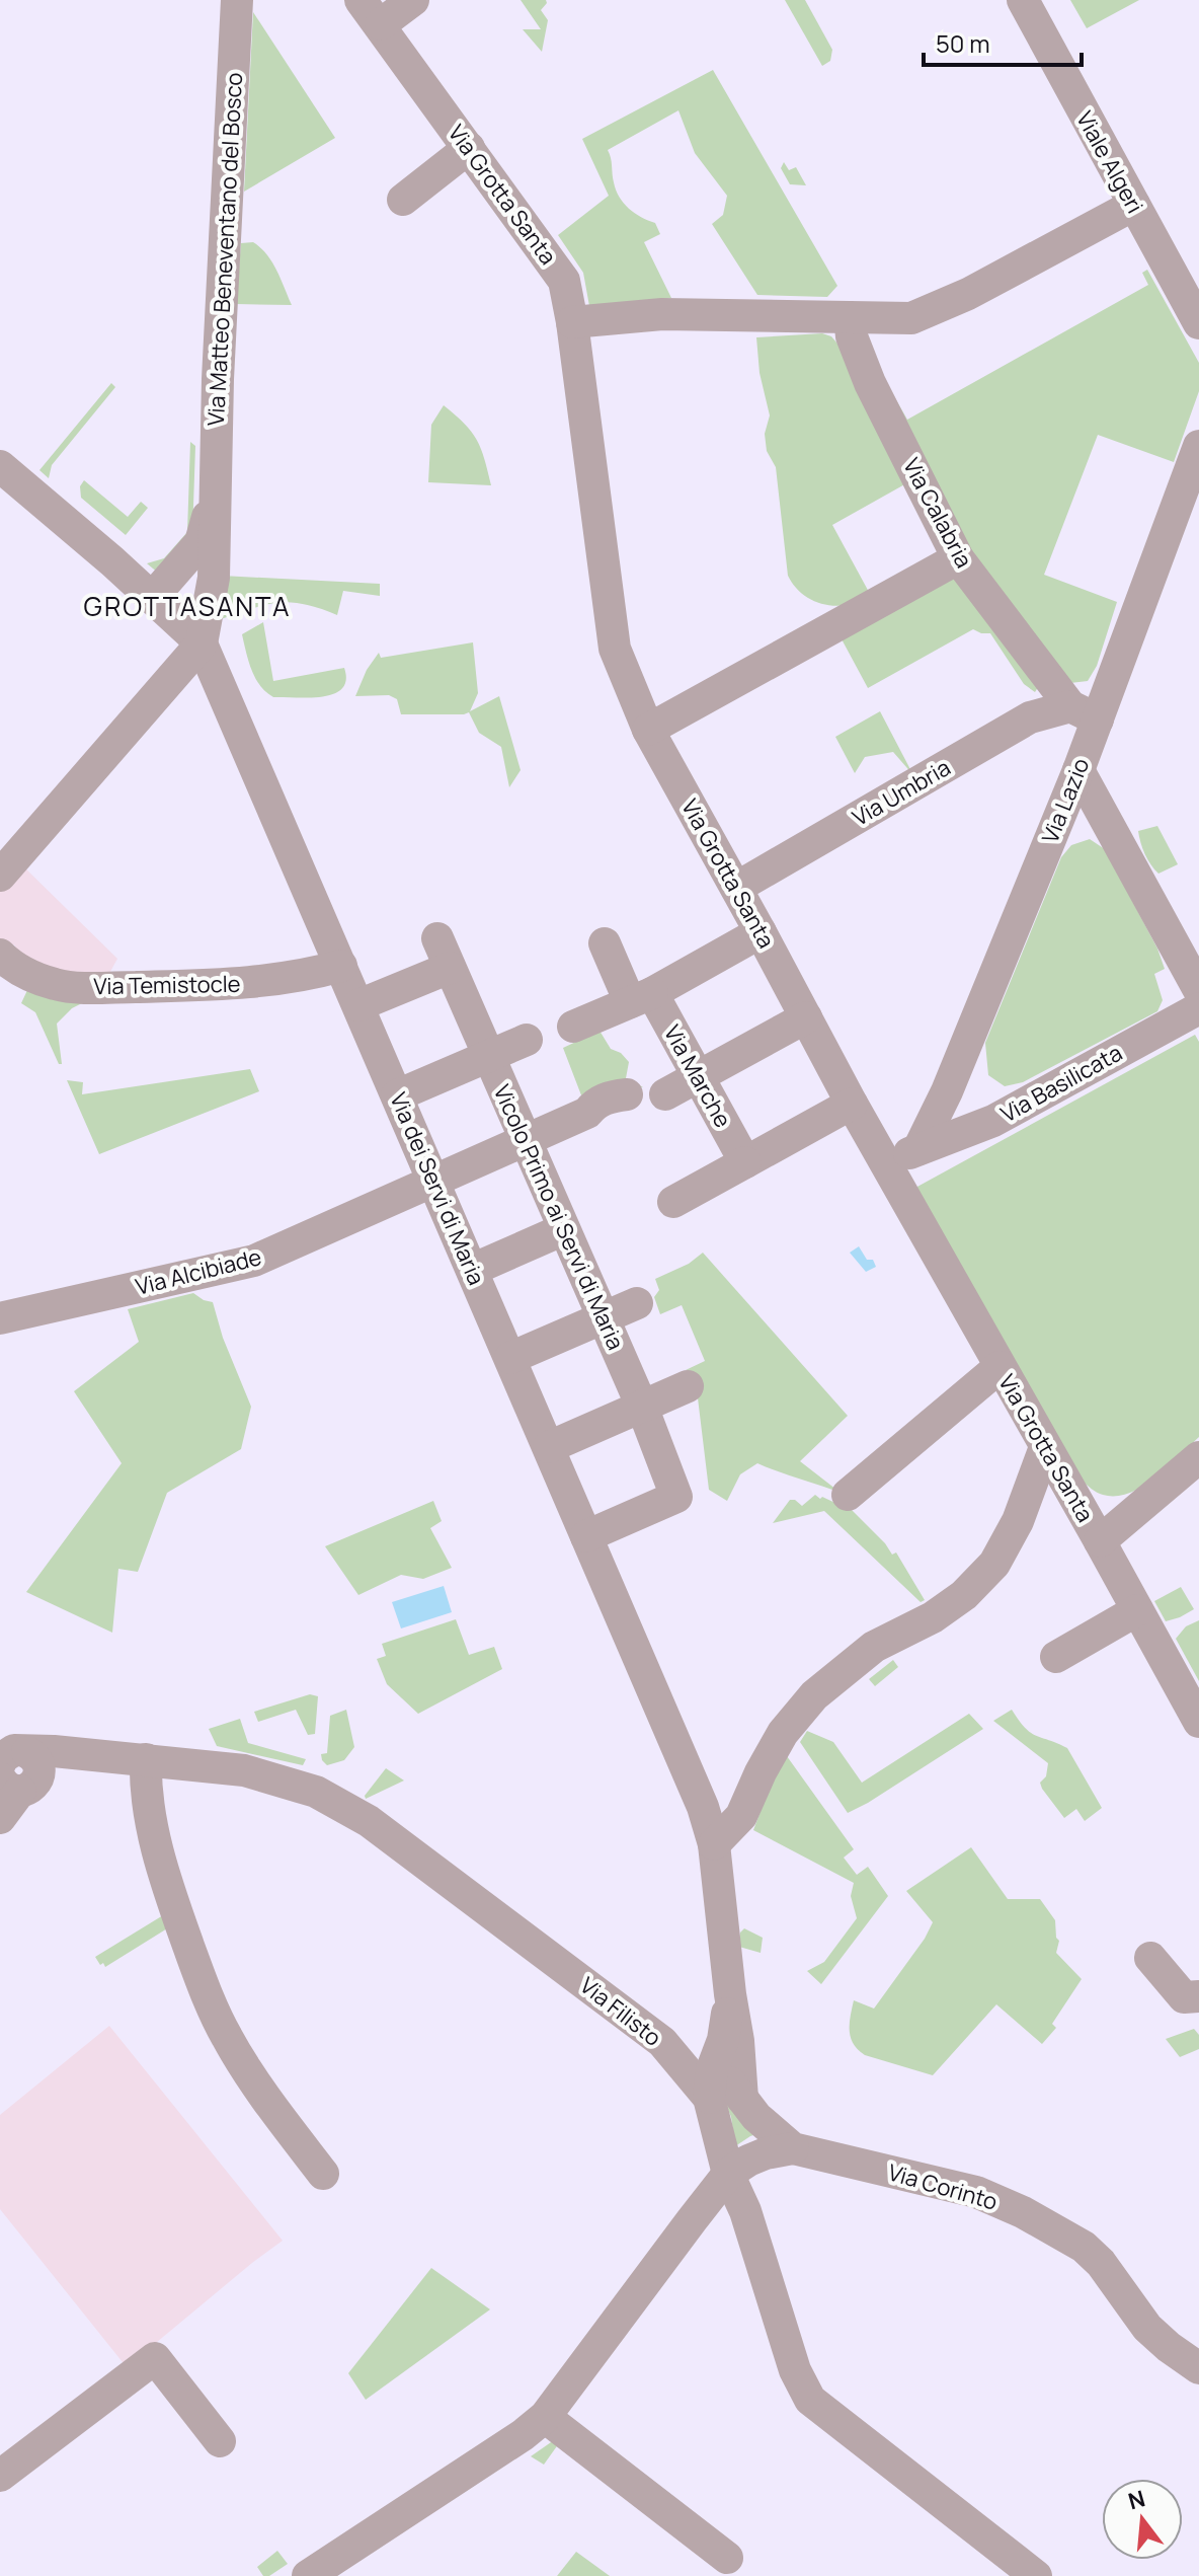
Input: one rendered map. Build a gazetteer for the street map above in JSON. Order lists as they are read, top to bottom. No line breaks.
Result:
{"streets":{"street":["Viale Algeri","Via Grotta Santa","Via Matteo Beneventano del Bosco","Via Calabria","Via Umbria","Via Lazio","Via Temistocle","Via Marche","Via Basilicata","Via dei Servi di Maria","Vicolo Primo ai Servi di Maria","Via Alcibiade","Via Filisto","Via Corinto"]},"crossings":[["Via Grotta Santa","Via Umbria"],["Via Grotta Santa","Via Basilicata"],["Via Calabria","Via Umbria"],["Via Calabria","Via Lazio"],["Via Umbria","Via Lazio"],["Via Lazio","Via Basilicata"],["Via Temistocle","Via dei Servi di Maria"],["Via dei Servi di Maria","Vicolo Primo ai Servi di Maria"],["Via dei Servi di Maria","Via Alcibiade"],["Vicolo Primo ai Servi di Maria","Via Alcibiade"],["Via Filisto","Via Corinto"]],"districts":["GROTTASANTA"],"scale_bar":"50 m","north":"top"}
